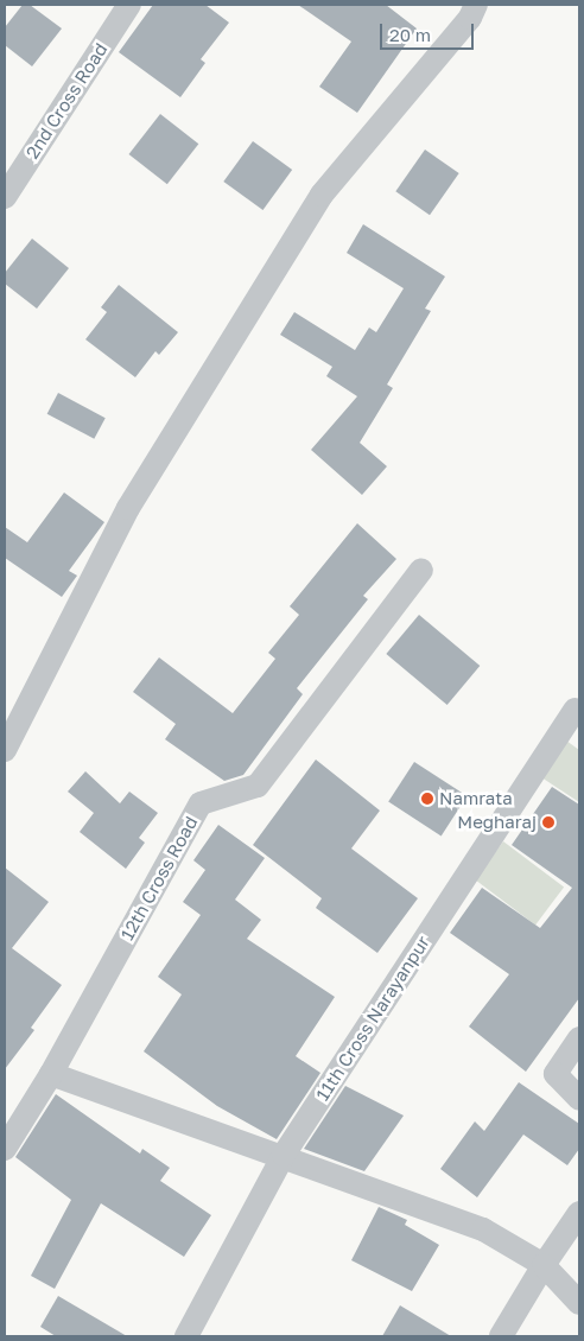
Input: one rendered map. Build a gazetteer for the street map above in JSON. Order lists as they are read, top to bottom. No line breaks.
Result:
{"streets":{"street":["2nd Cross Road","12th Cross Road","11th Cross Narayanpur"]},"places":["Namrata","Megharaj"],"scale_bar":"20 m"}
